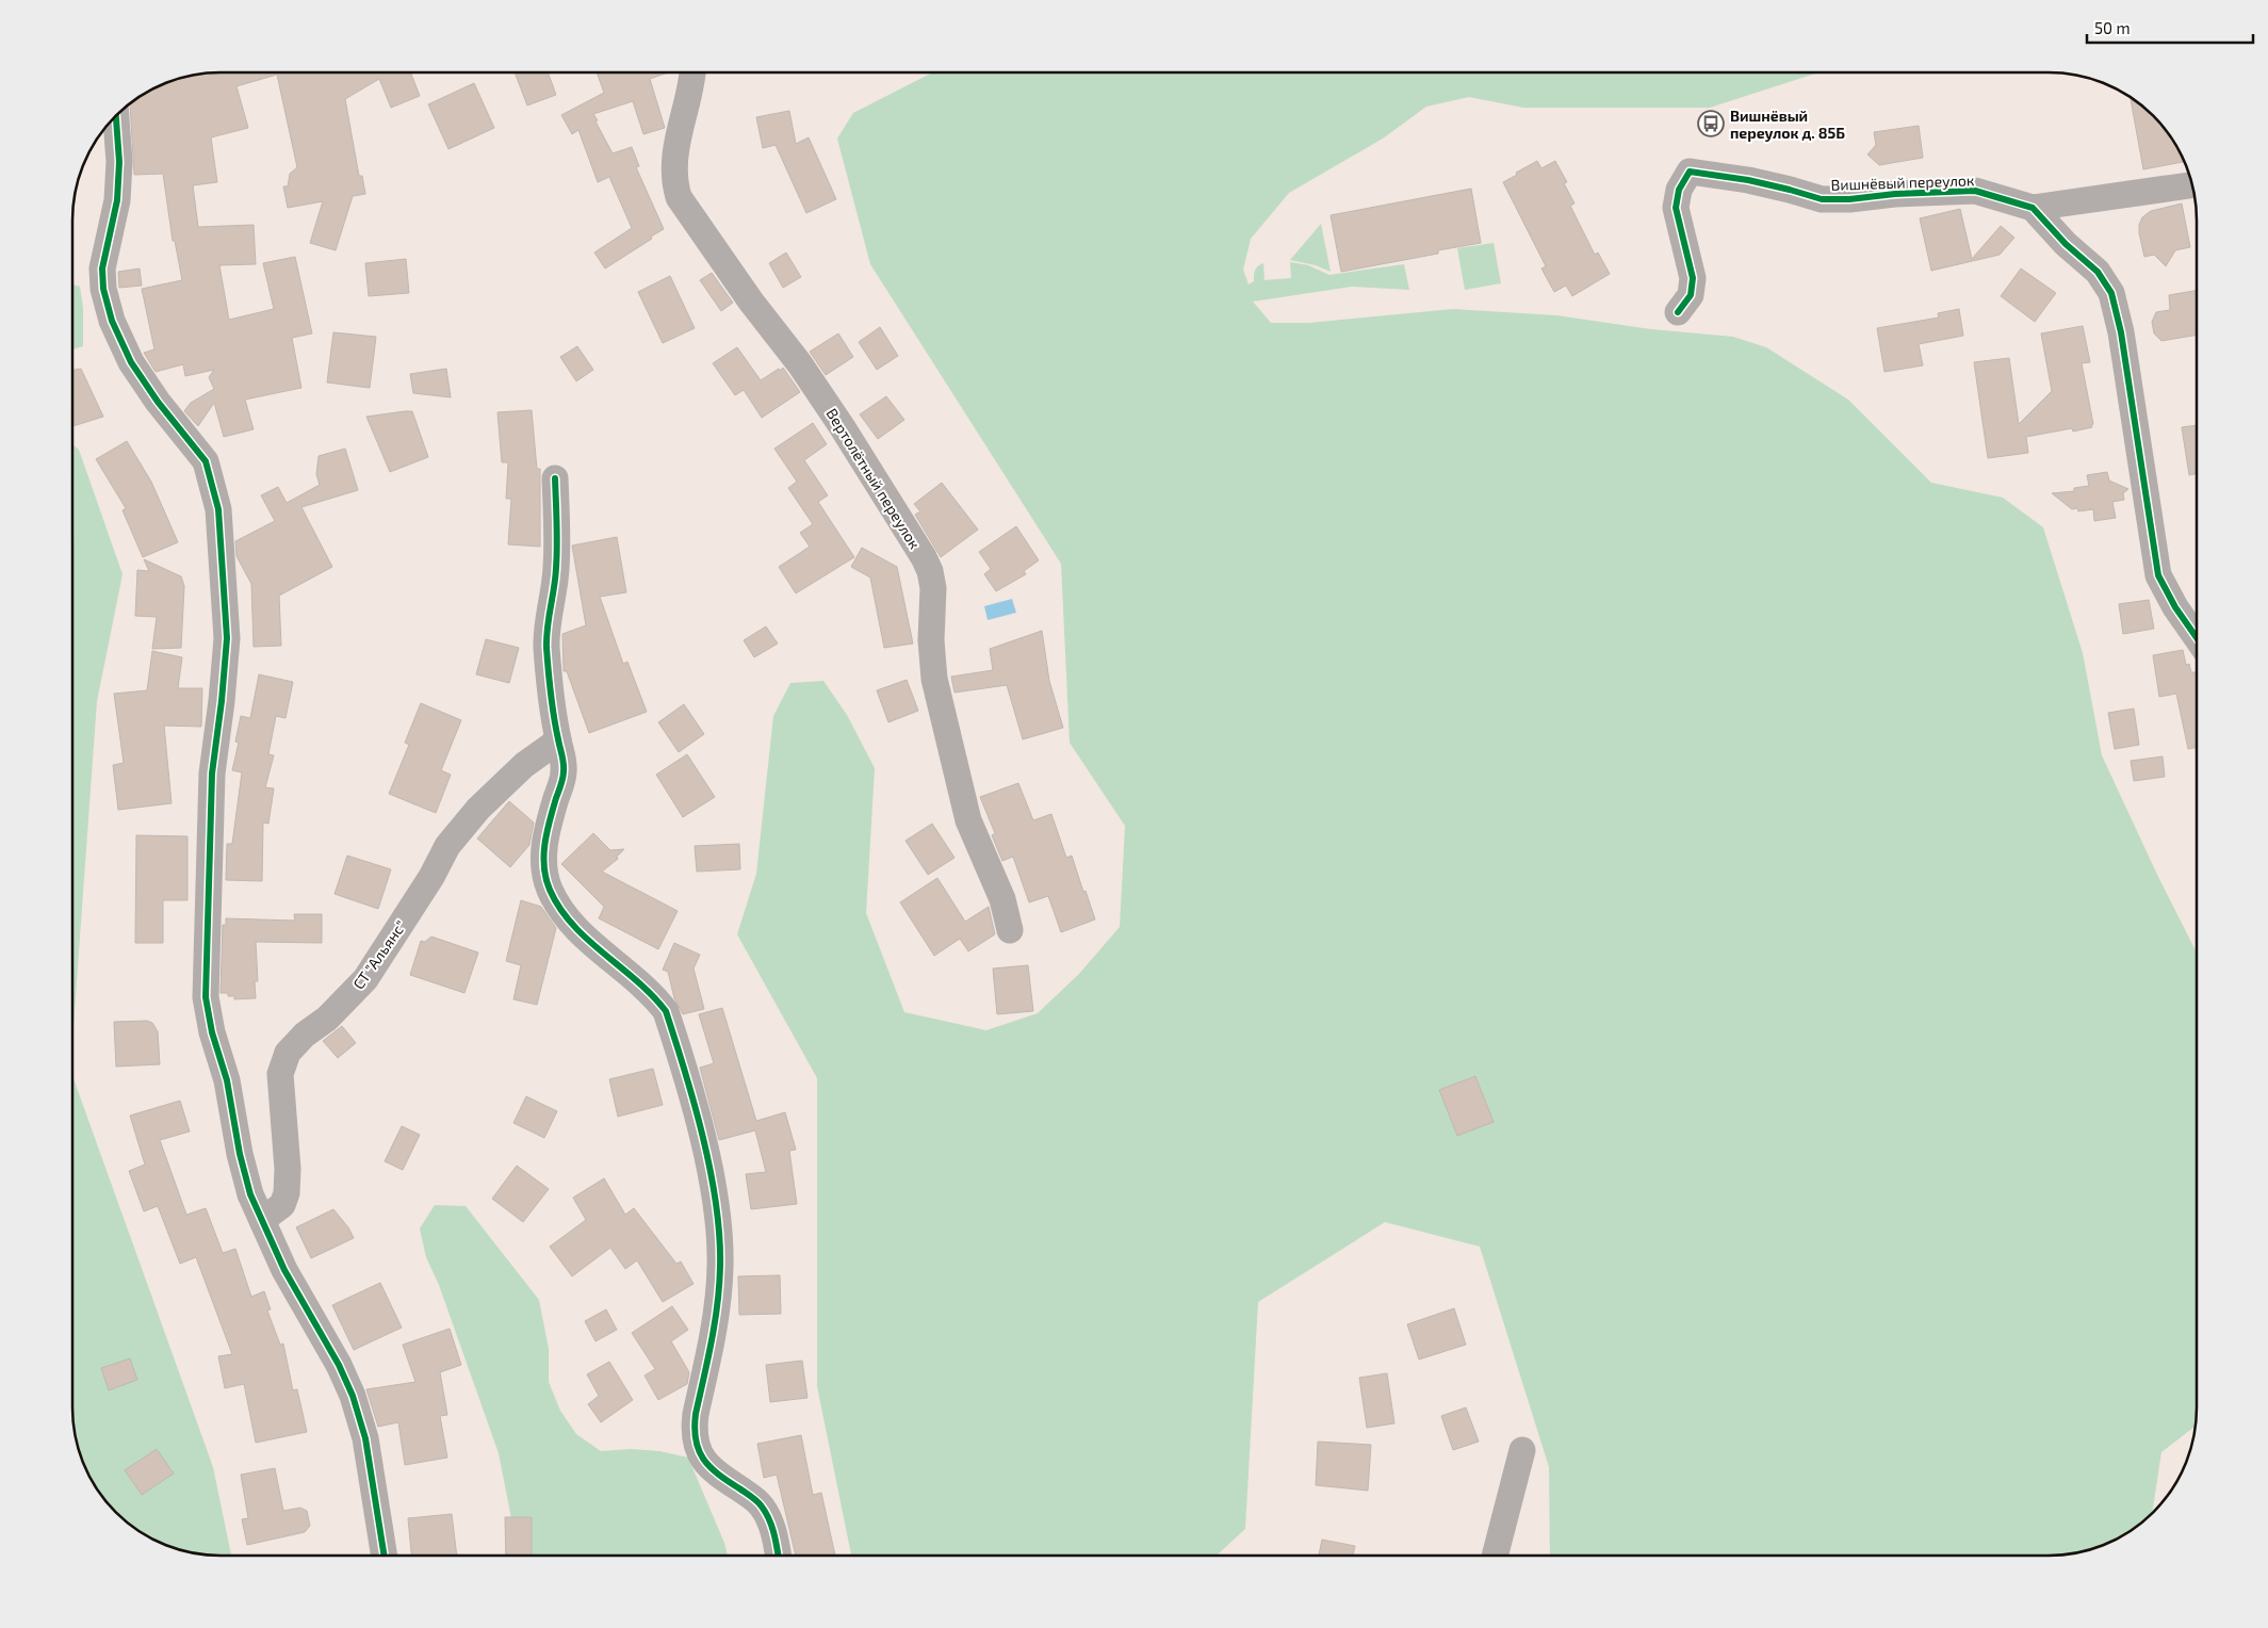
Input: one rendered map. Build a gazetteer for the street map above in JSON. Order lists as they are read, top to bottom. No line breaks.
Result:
{"streets":{"street":["Вишнёвый переулок","Вертолётный переулок","СТ \"Альянс\""]},"places":{"bus stop":["Вишнёвый переулок д. 85Б"]},"scale_bar":"50 m"}
